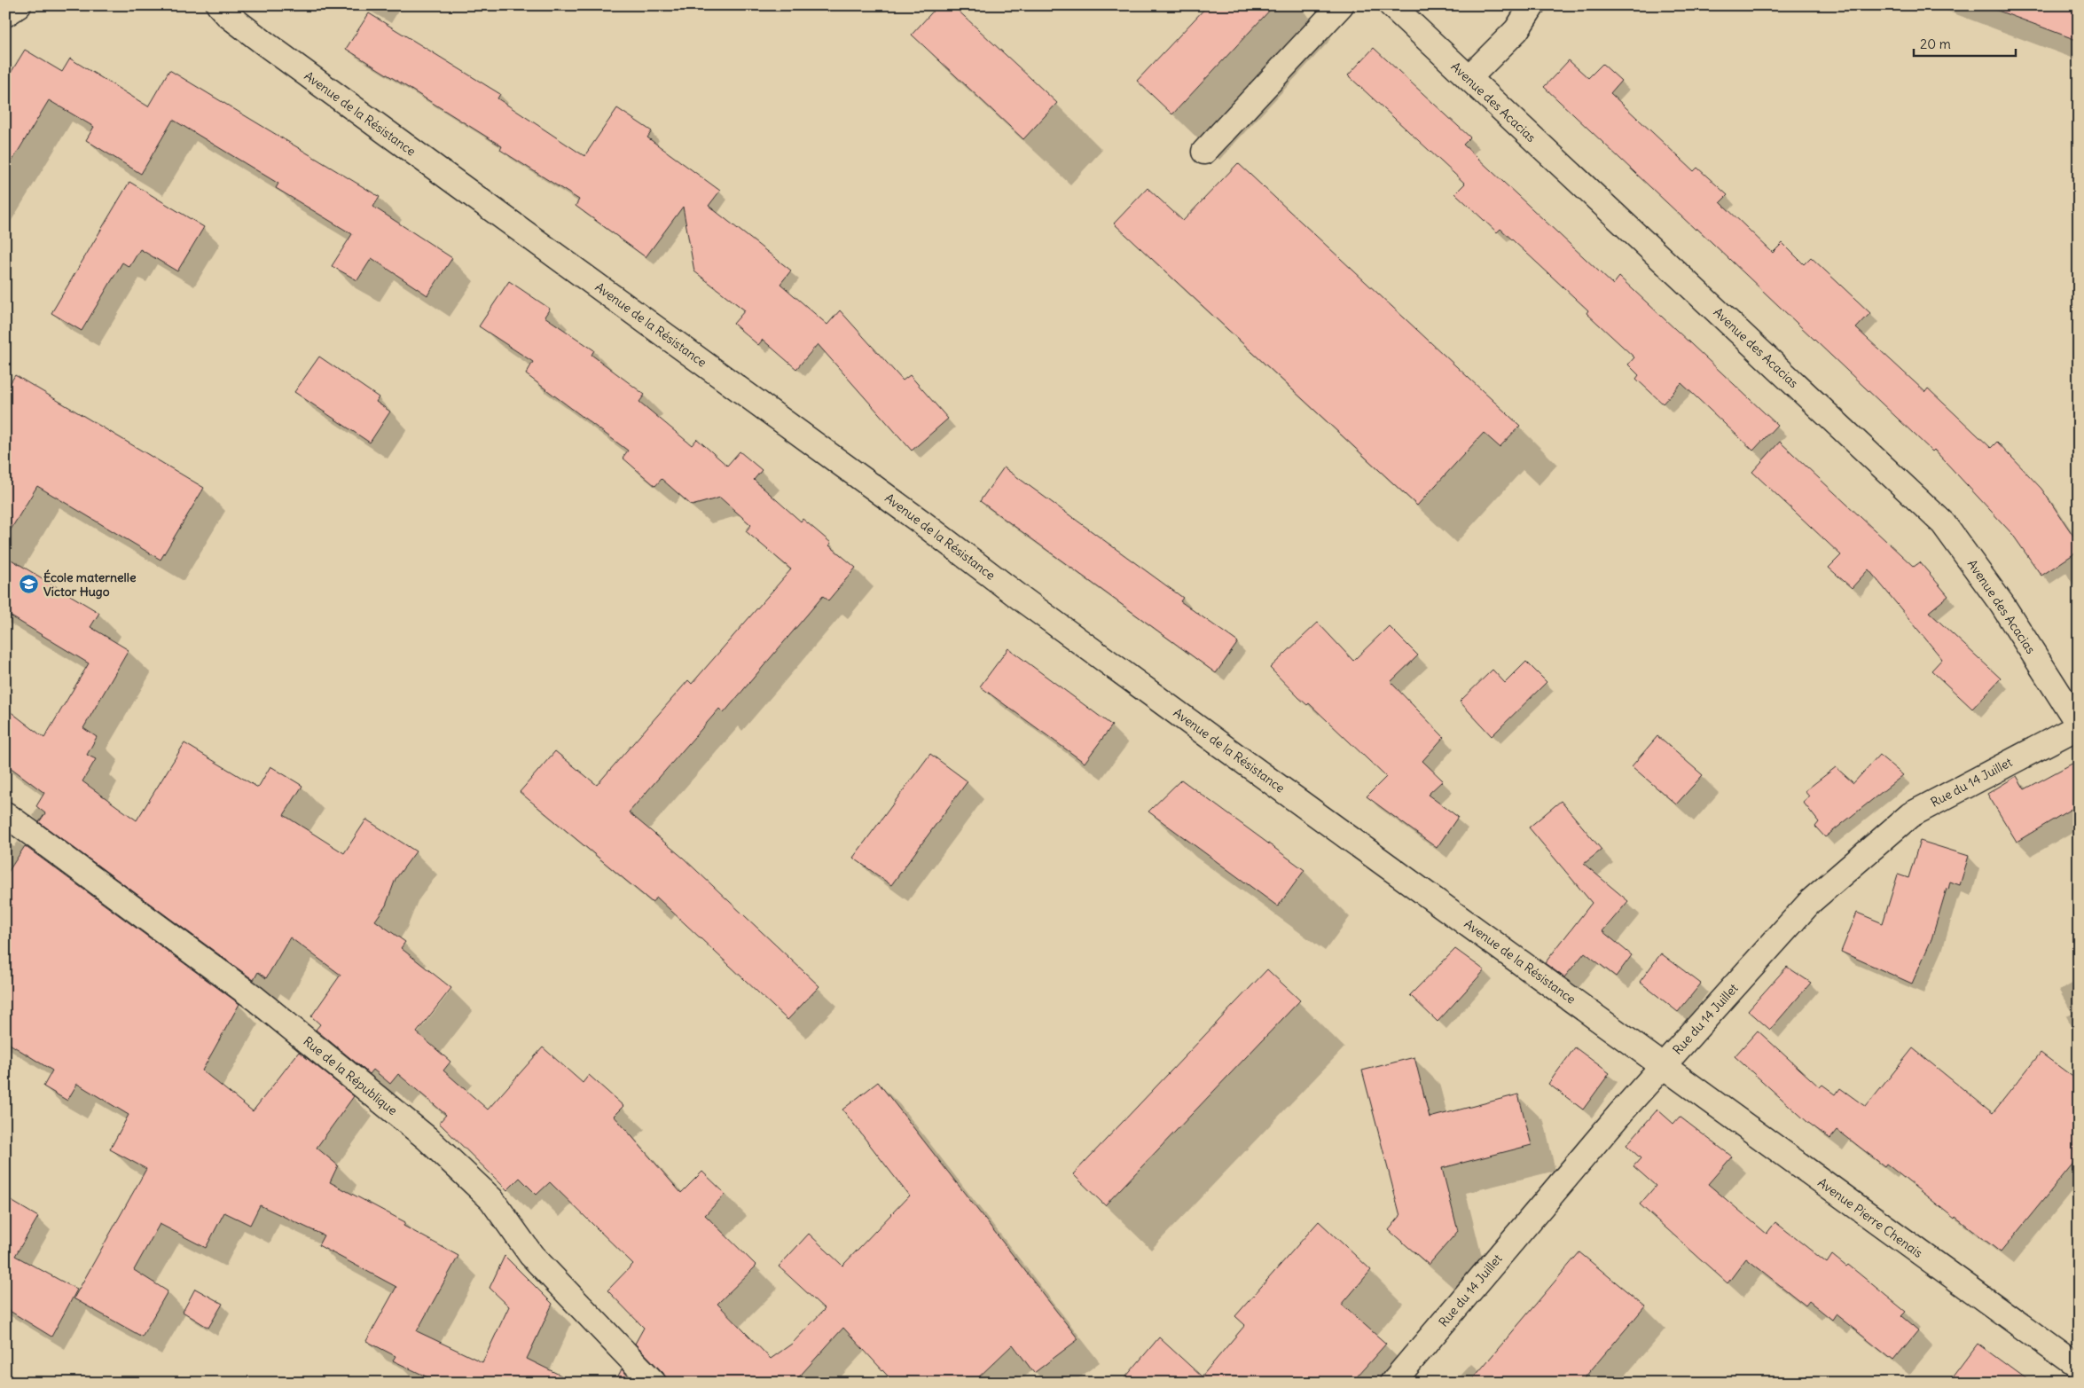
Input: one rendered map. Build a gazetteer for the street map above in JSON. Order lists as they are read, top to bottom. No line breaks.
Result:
{"streets":{"street":["Avenue des Acacias","Avenue de la Résistance","Rue du 14 Juillet","Rue de la République","Avenue Pierre Chenais"]},"crossings":[["Avenue des Acacias","Rue du 14 Juillet"],["Avenue de la Résistance","Rue du 14 Juillet"],["Avenue de la Résistance","Avenue Pierre Chenais"],["Rue du 14 Juillet","Avenue Pierre Chenais"]],"places":{"school or university":["École maternelle Victor Hugo"]},"scale_bar":"20 m"}
